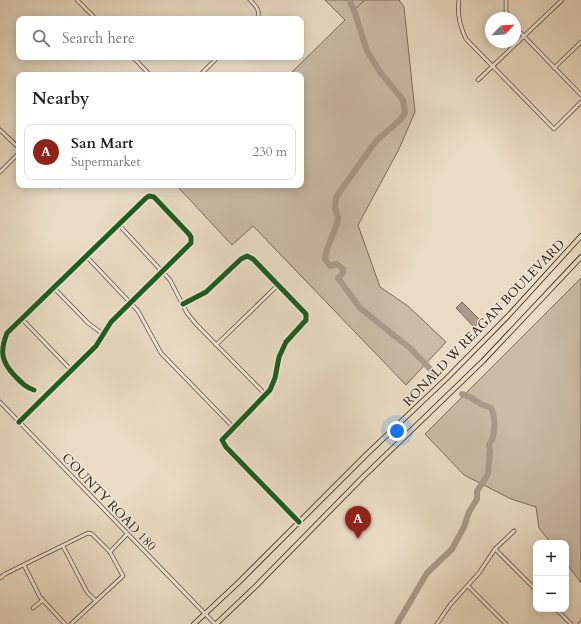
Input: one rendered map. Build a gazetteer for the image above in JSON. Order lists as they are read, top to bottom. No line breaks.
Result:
{"streets":{"main road":["RONALD W REAGAN BOULEVARD"],"street":["COUNTY ROAD 180"]},"crossings":[["RONALD W REAGAN BOULEVARD","COUNTY ROAD 180"]],"north":"top right","page":{"search":"Search here","heading":"Nearby","list":[{"mark":"A","name":"San Mart","note":"Supermarket","value":"230 m"}],"pins":"A","map_buttons":["+","−"]}}
